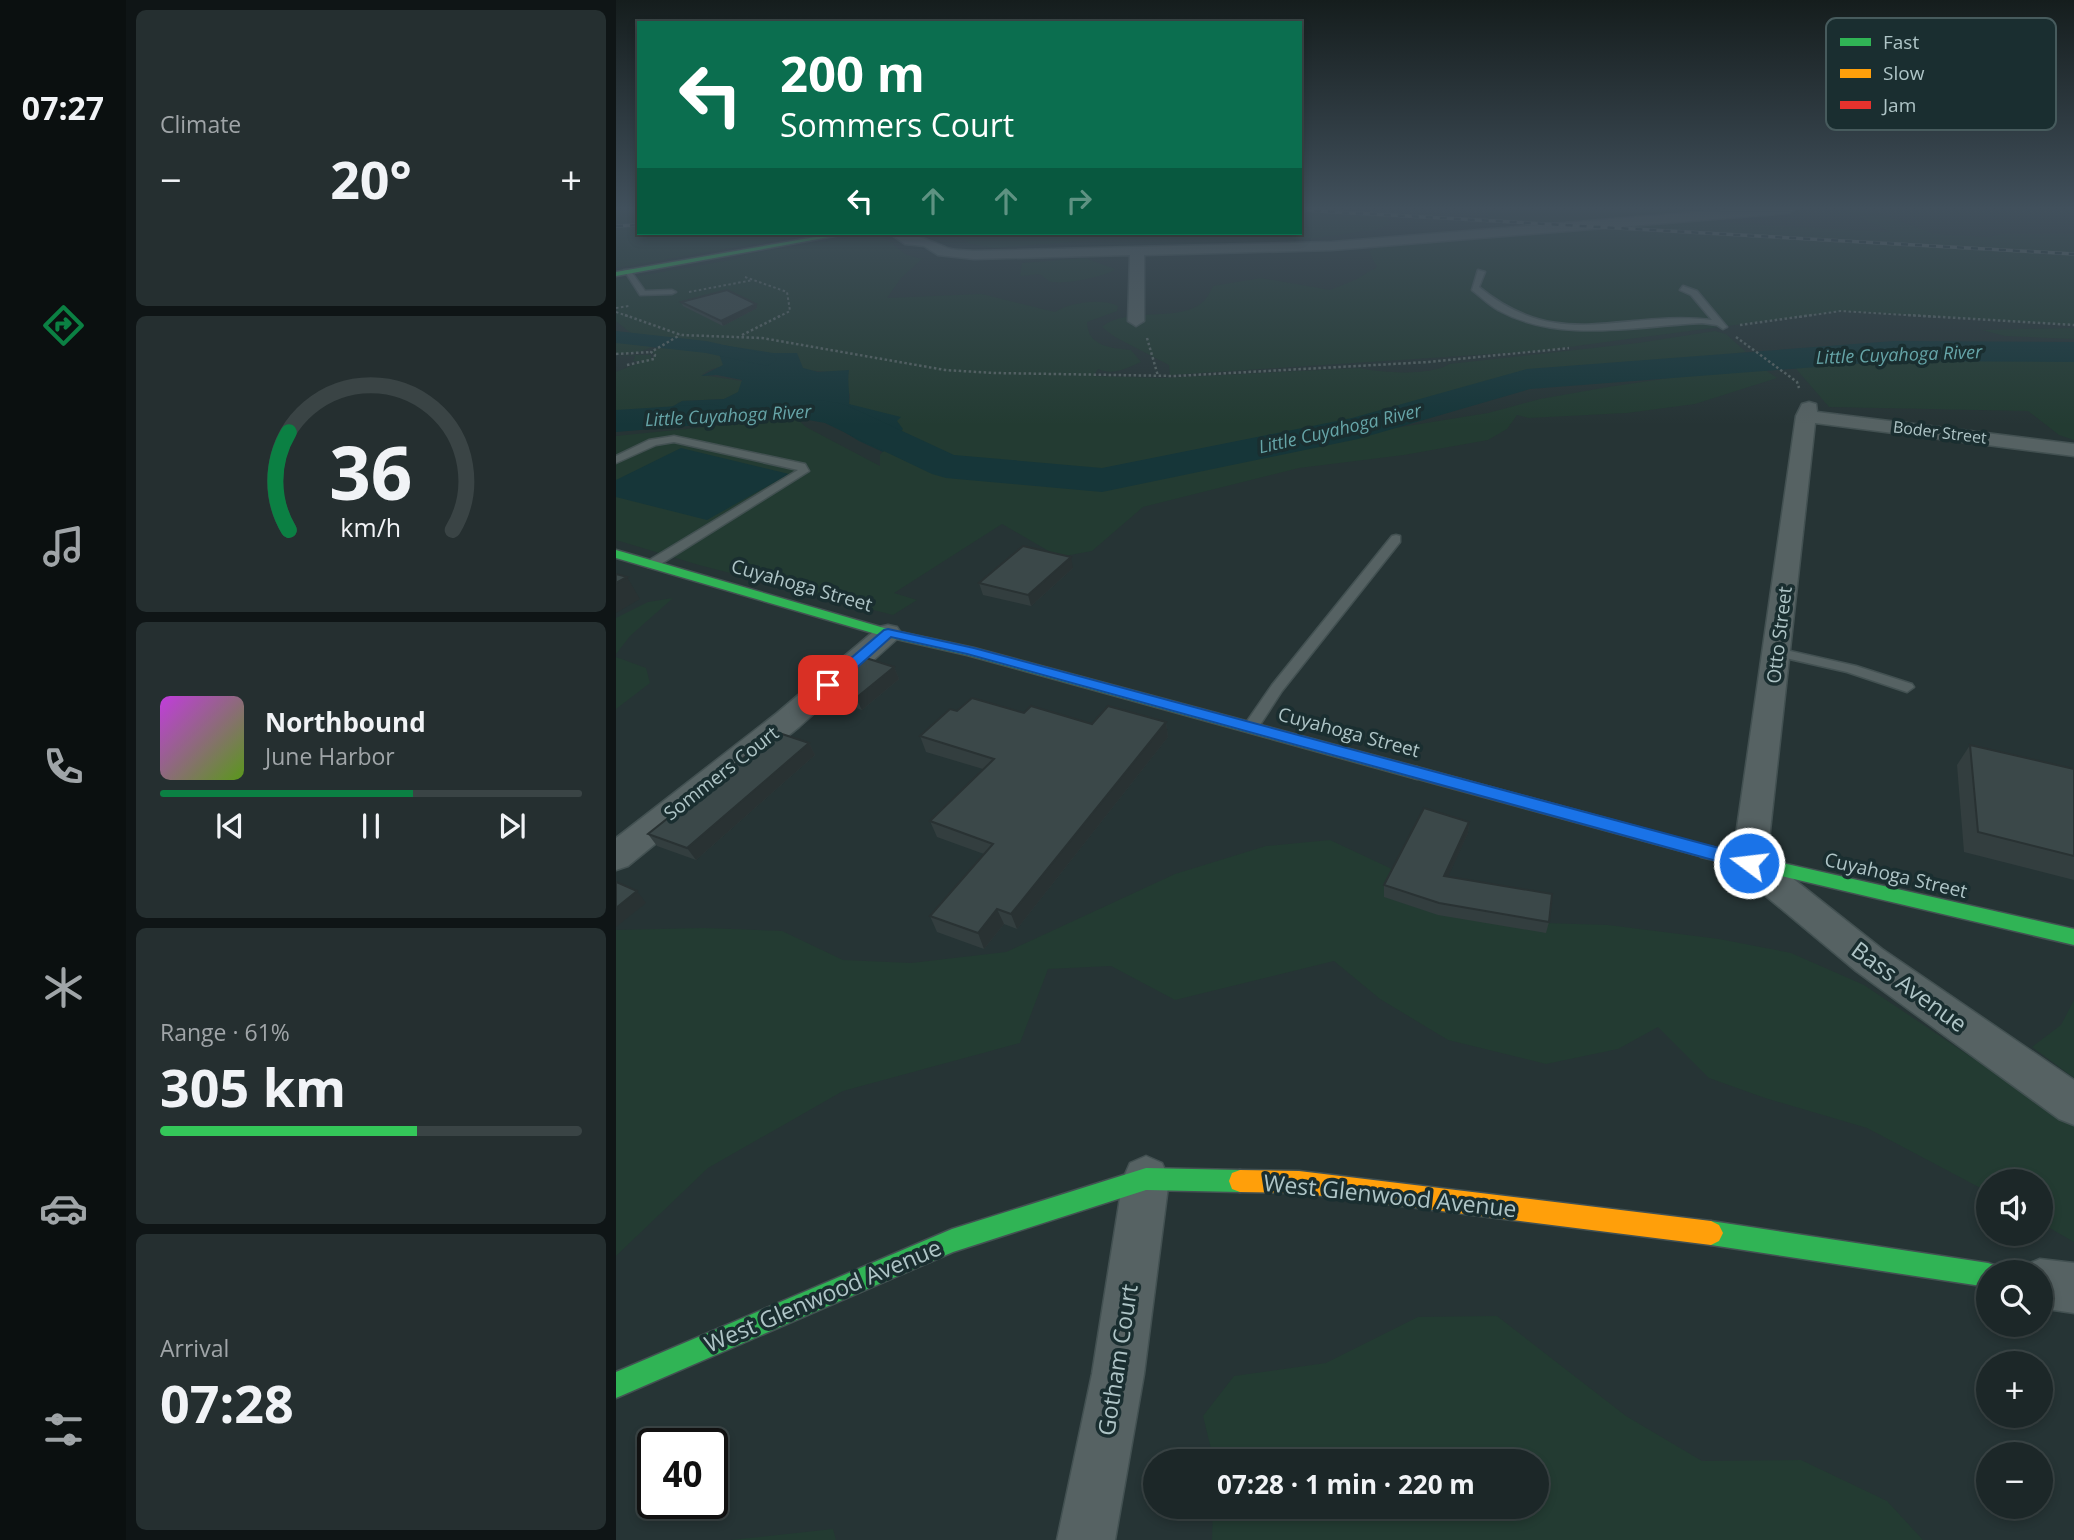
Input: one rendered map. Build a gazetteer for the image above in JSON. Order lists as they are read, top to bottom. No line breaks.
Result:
{"streets":{"street":["Boder Street","Cuyahoga Street","Otto Street","Sommers Court","Bass Avenue","West Glenwood Avenue","Gotham Court"]},"crossings":[["Boder Street","Otto Street"],["Cuyahoga Street","Otto Street"],["Cuyahoga Street","Sommers Court"],["Cuyahoga Street","Bass Avenue"],["Otto Street","Bass Avenue"],["West Glenwood Avenue","Gotham Court"]],"water":["Little Cuyahoga River"],"legend":["Fast","Slow","Jam"],"page":{"tabs":"07:27","tile":["Climate",["Range · 61%","305 km"],["Arrival","07:28"]],"turn":["200 m","Sommers Court"],"heat":["−","20°","+"],"song":["Northbound","June Harbor"],"map_buttons":["+","−"],"limit":"40","trip":"07:28 · 1 min · 220 m","gauge":["36","km/h"]}}
